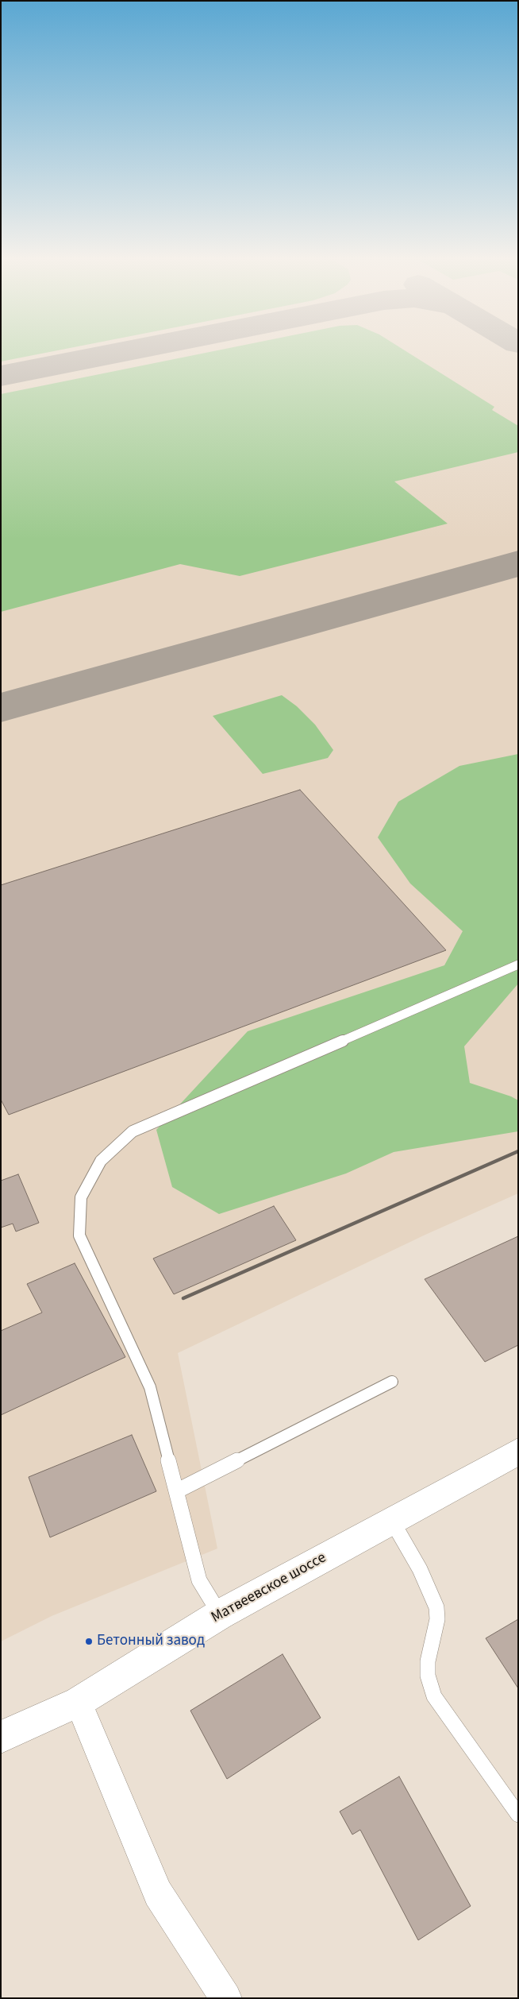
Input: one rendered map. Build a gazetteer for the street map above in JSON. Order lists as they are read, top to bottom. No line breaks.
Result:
{"streets":{"main road":["Матвеевское шоссе"]},"places":["Бетонный завод"]}
